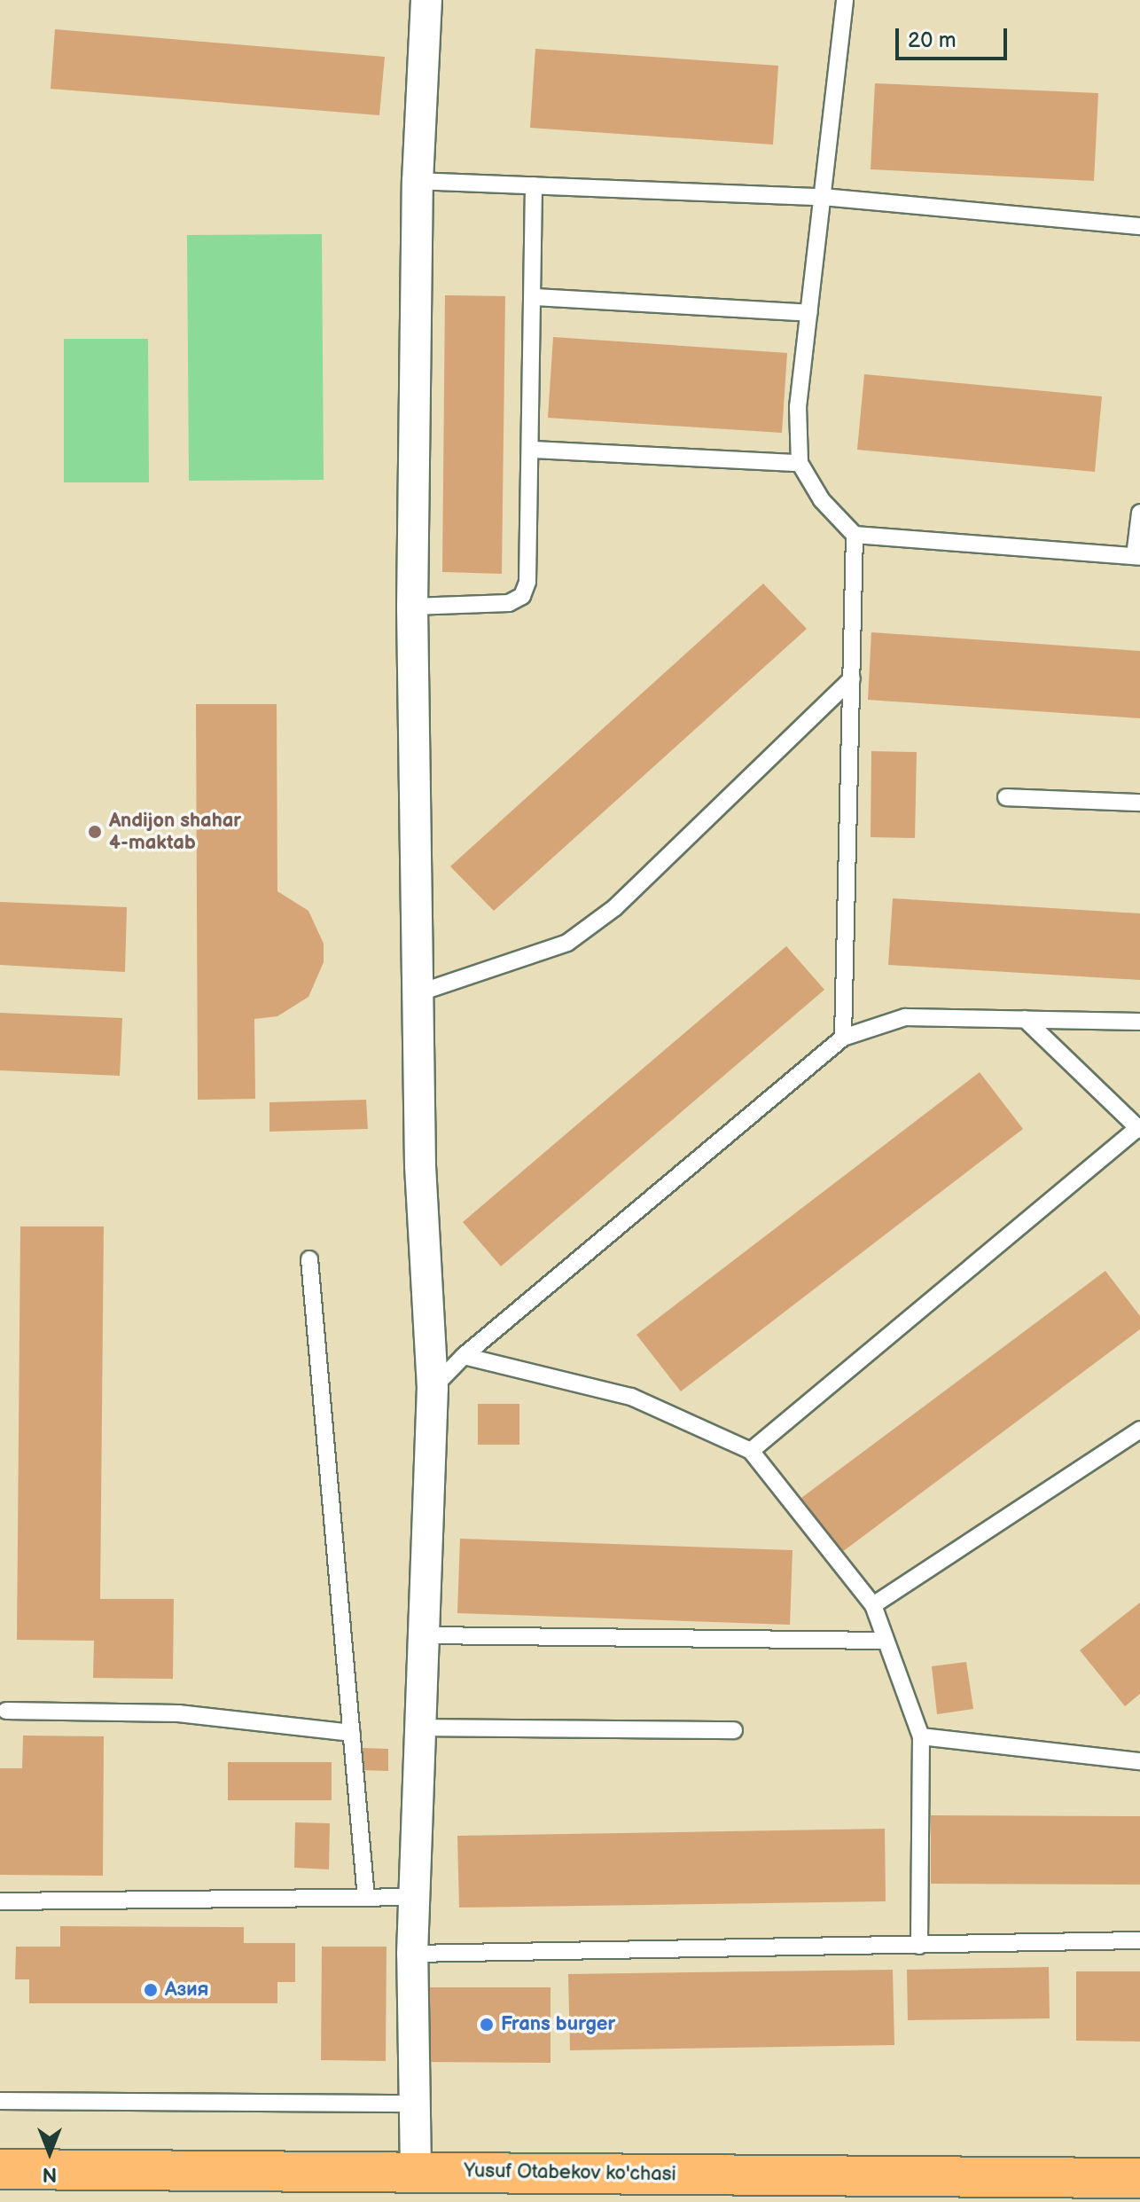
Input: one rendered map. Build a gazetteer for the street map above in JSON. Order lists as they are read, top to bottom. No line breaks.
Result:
{"streets":{"main road":["Yusuf Otabekov ko'chasi"]},"places":["Andijon shahar 4-maktab","Азия","Frans burger"],"scale_bar":"20 m","north":"bottom"}
